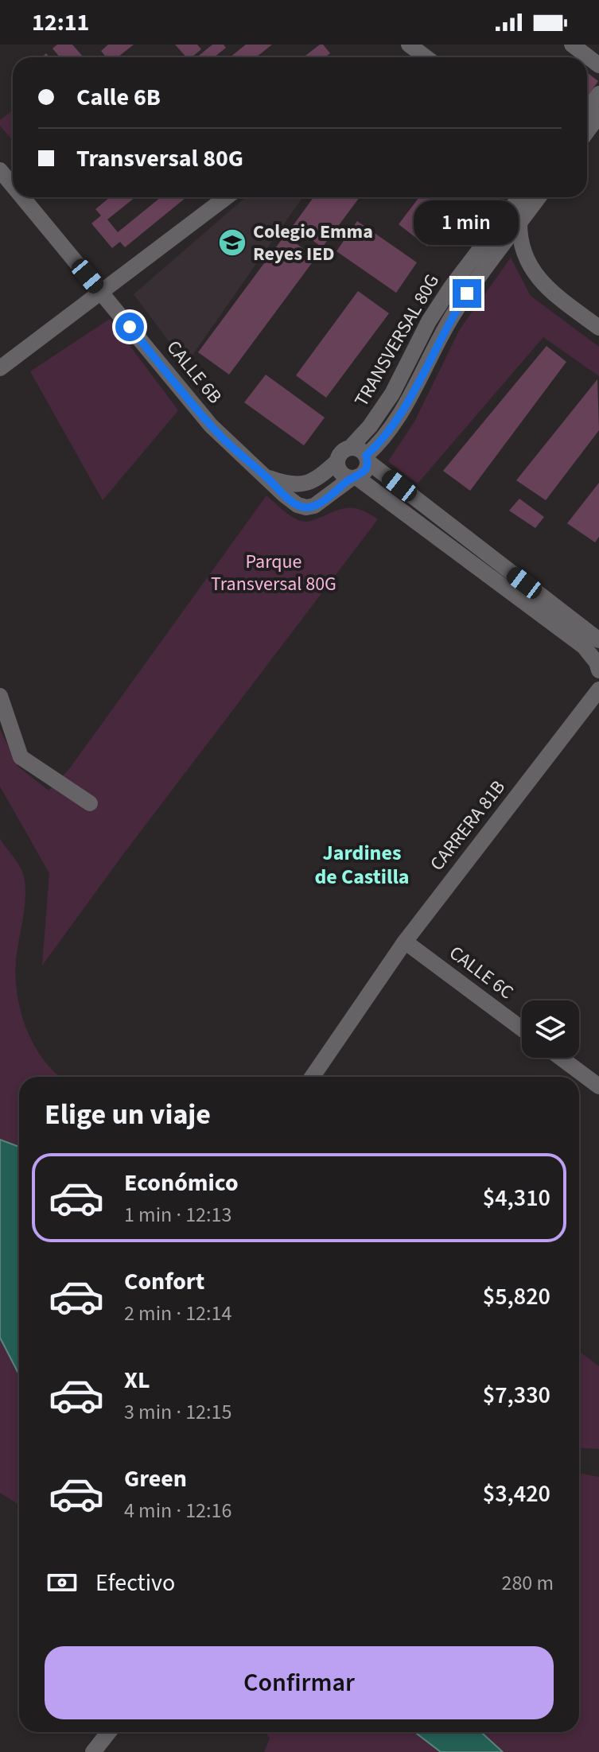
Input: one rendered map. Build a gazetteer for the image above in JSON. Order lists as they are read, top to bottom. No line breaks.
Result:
{"streets":{"street":["TRANSVERSAL 80G","CALLE 6B","CARRERA 81B","CALLE 6C"]},"crossings":[["CARRERA 81B","CALLE 6C"]],"districts":["Jardines de Castilla"],"parks":["Parque Transversal 80G"],"places":{"school or university":["Colegio Emma Reyes IED"]},"page":{"status":"12:11","banner":["Calle 6B","Transversal 80G"],"bubble":"1 min","heading":"Elige un viaje","list":[{"name":"Económico","note":"1 min · 12:13","value":"$4,310"},{"name":"Confort","note":"2 min · 12:14","value":"$5,820"},{"name":"XL","note":"3 min · 12:15","value":"$7,330"},{"name":"Green","note":"4 min · 12:16","value":"$3,420"}],"pay":["Efectivo","280 m"],"buttons":"Confirmar"}}
